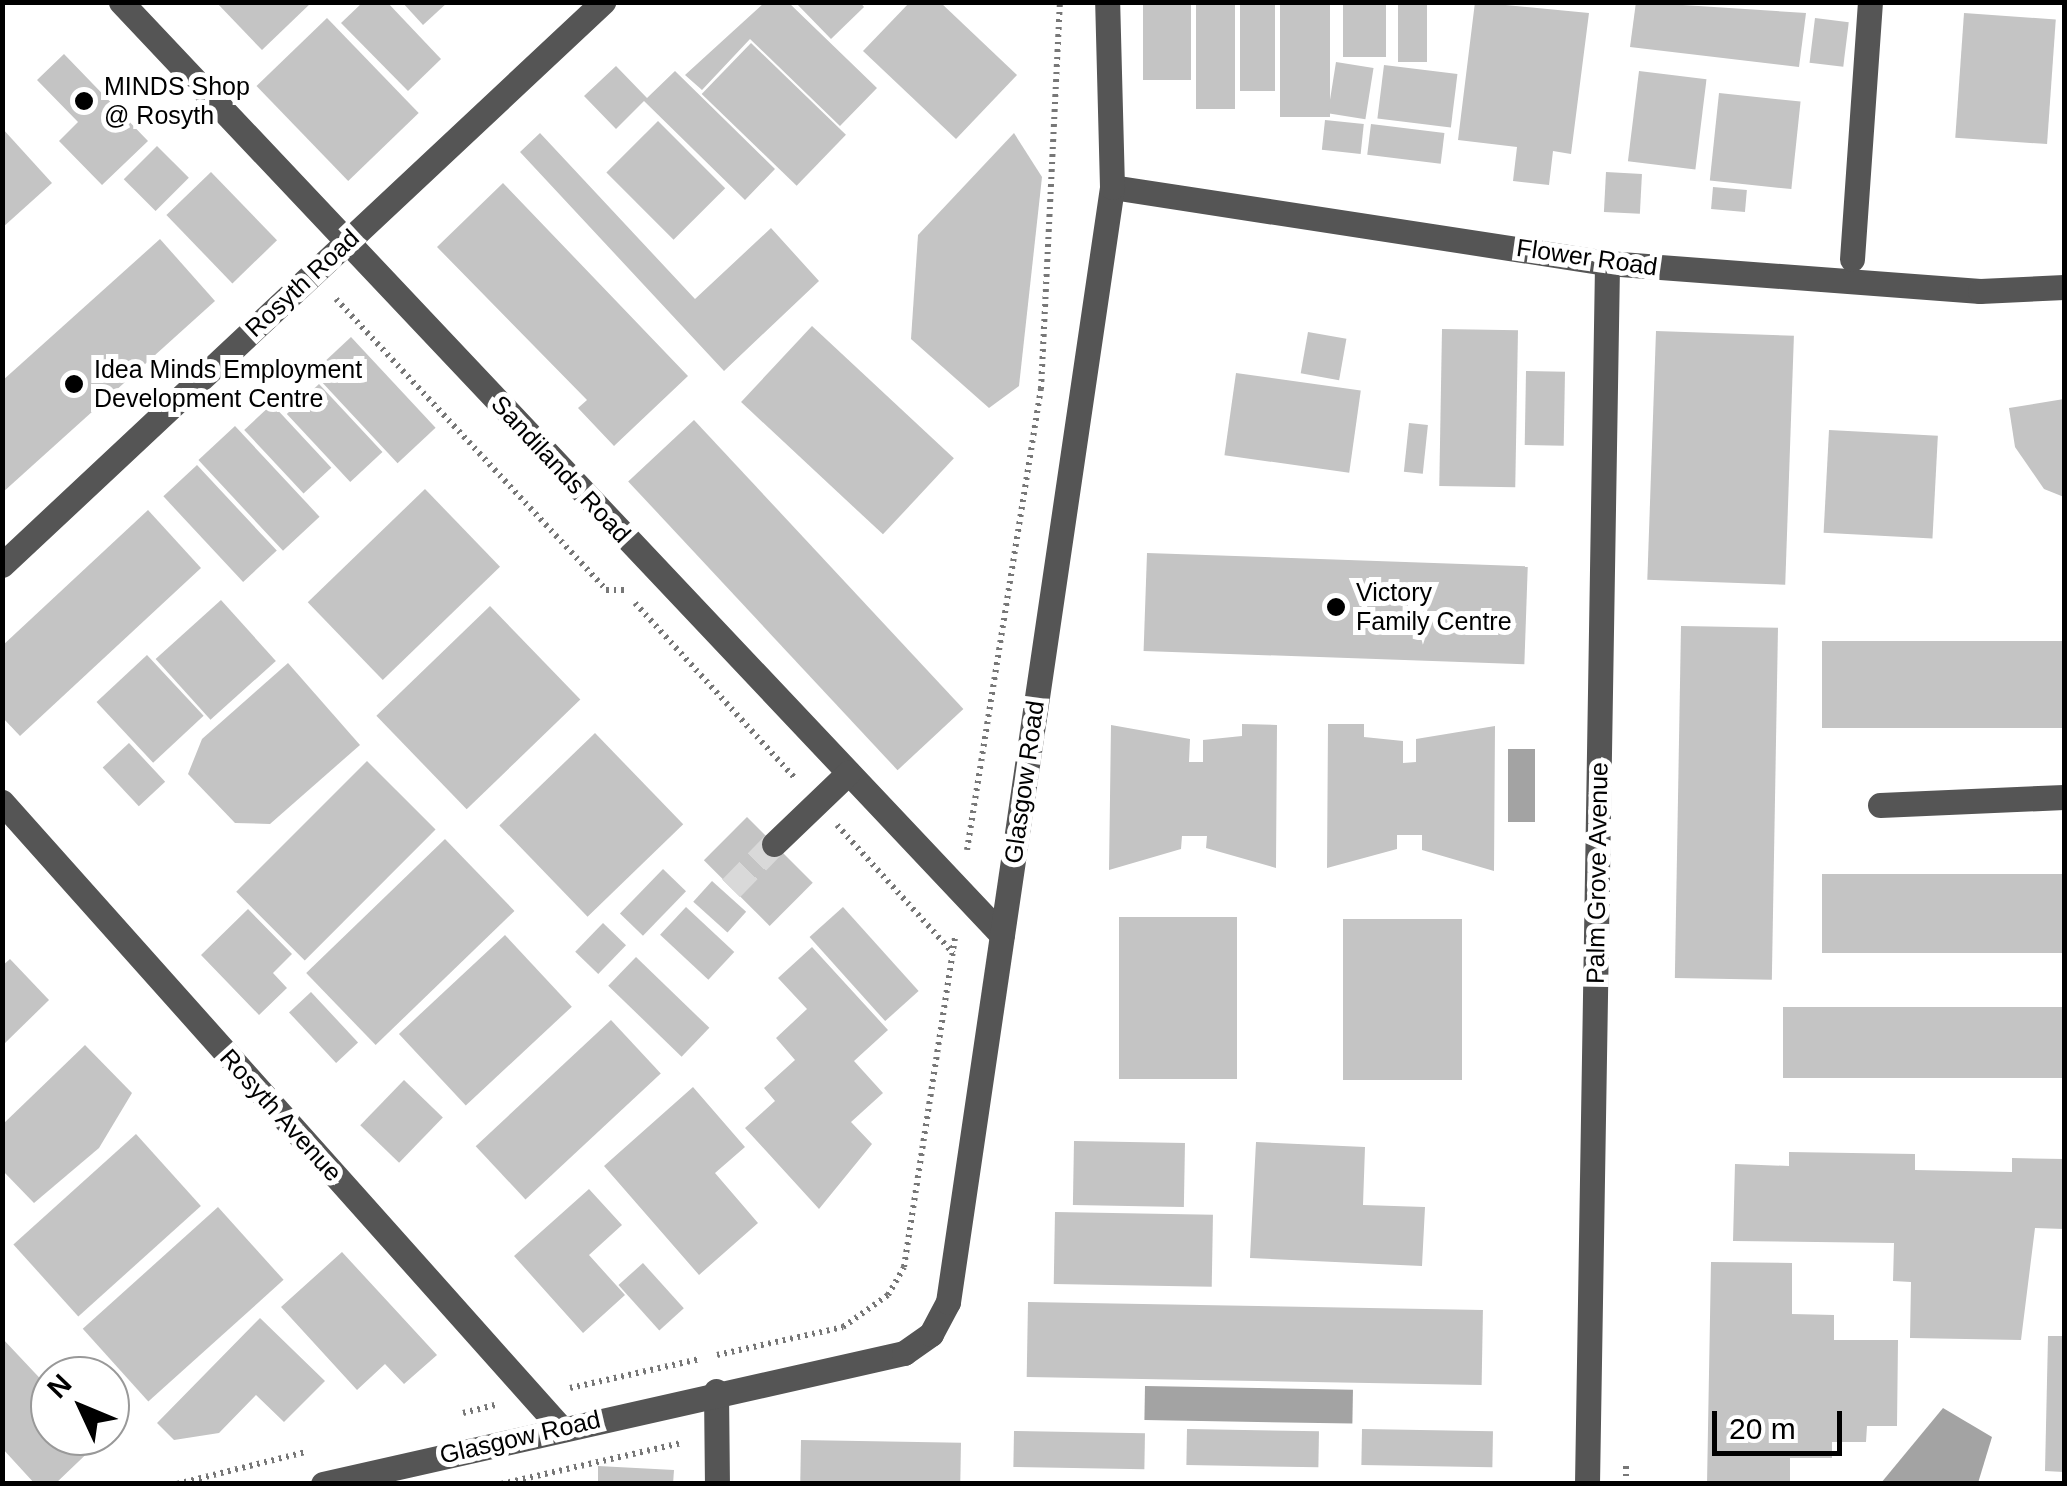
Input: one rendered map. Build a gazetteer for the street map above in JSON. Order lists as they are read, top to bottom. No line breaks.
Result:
{"streets":{"street":["Flower Road","Rosyth Road","Sandilands Road","Glasgow Road","Palm Grove Avenue","Rosyth Avenue"]},"crossings":[["Flower Road","Glasgow Road"],["Flower Road","Palm Grove Avenue"],["Rosyth Road","Sandilands Road"],["Sandilands Road","Glasgow Road"],["Glasgow Road","Rosyth Avenue"]],"places":["MINDS Shop @ Rosyth","Idea Minds Employment Development Centre","Victory Family Centre"],"scale_bar":"20 m","north":"top left"}
